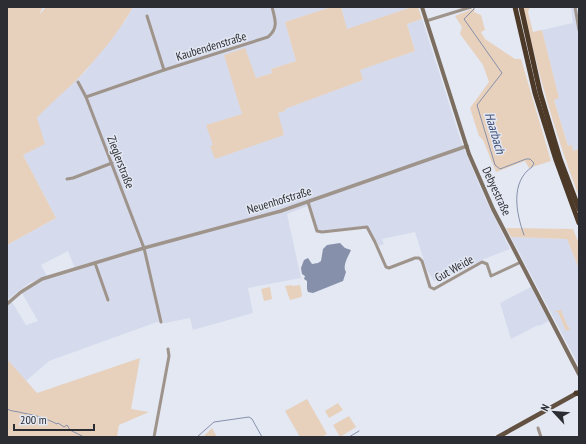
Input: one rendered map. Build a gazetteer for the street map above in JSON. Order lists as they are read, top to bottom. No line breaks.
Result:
{"streets":{"main road":["Debyestraße"],"street":["Kaubendenstraße","Zieglerstraße","Neuenhofstraße","Gut Weide"]},"crossings":[["Kaubendenstraße","Zieglerstraße"],["Zieglerstraße","Neuenhofstraße"],["Debyestraße","Neuenhofstraße"],["Debyestraße","Gut Weide"],["Neuenhofstraße","Gut Weide"]],"water":["Haarbach"],"scale_bar":"200 m","north":"top left"}
